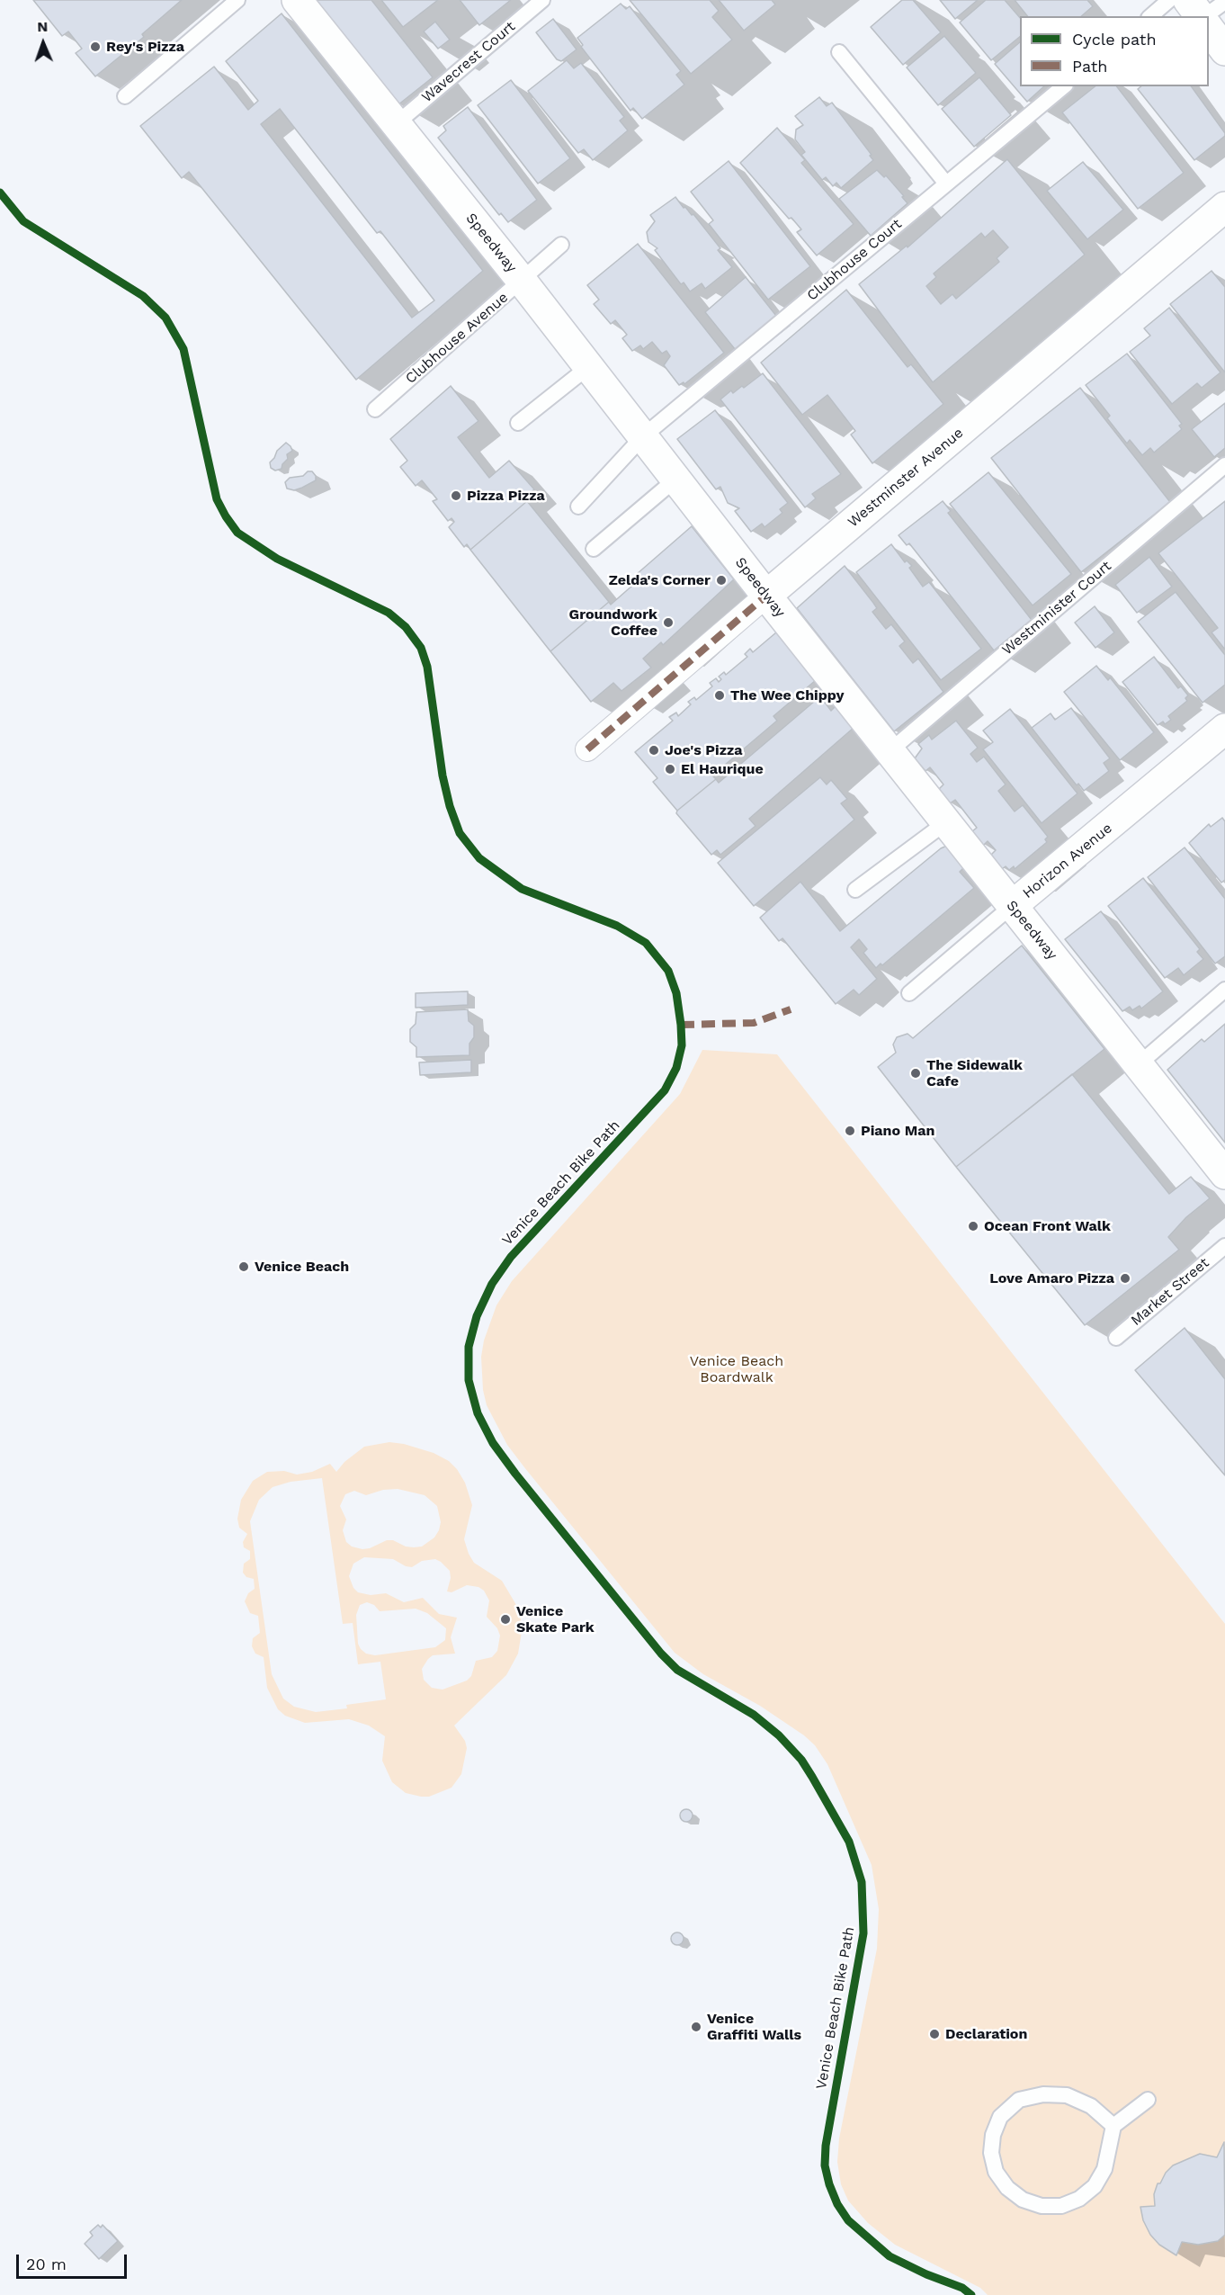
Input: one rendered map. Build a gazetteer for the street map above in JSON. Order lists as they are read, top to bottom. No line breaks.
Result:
{"streets":{"street":["Speedway","Westminster Avenue","Horizon Avenue"],"lane":["Wavecrest Court","Clubhouse Court","Clubhouse Avenue","Westminister Court","Market Street"],"cycle path":["Venice Beach Bike Path"]},"crossings":[["Wavecrest Court","Speedway"],["Speedway","Clubhouse Court"],["Speedway","Clubhouse Avenue"],["Speedway","Westminster Avenue"],["Speedway","Westminister Court"],["Speedway","Horizon Avenue"]],"parks":["Venice Beach Boardwalk"],"places":["Rey's Pizza","Pizza Pizza","Zelda's Corner","Groundwork Coffee","The Wee Chippy","Joe's Pizza","El Haurique","The Sidewalk Cafe","Piano Man","Ocean Front Walk","Venice Beach","Love Amaro Pizza","Venice Skate Park","Venice Graffiti Walls","Declaration"],"legend":["Cycle path","Path"],"scale_bar":"20 m","north":"top"}
